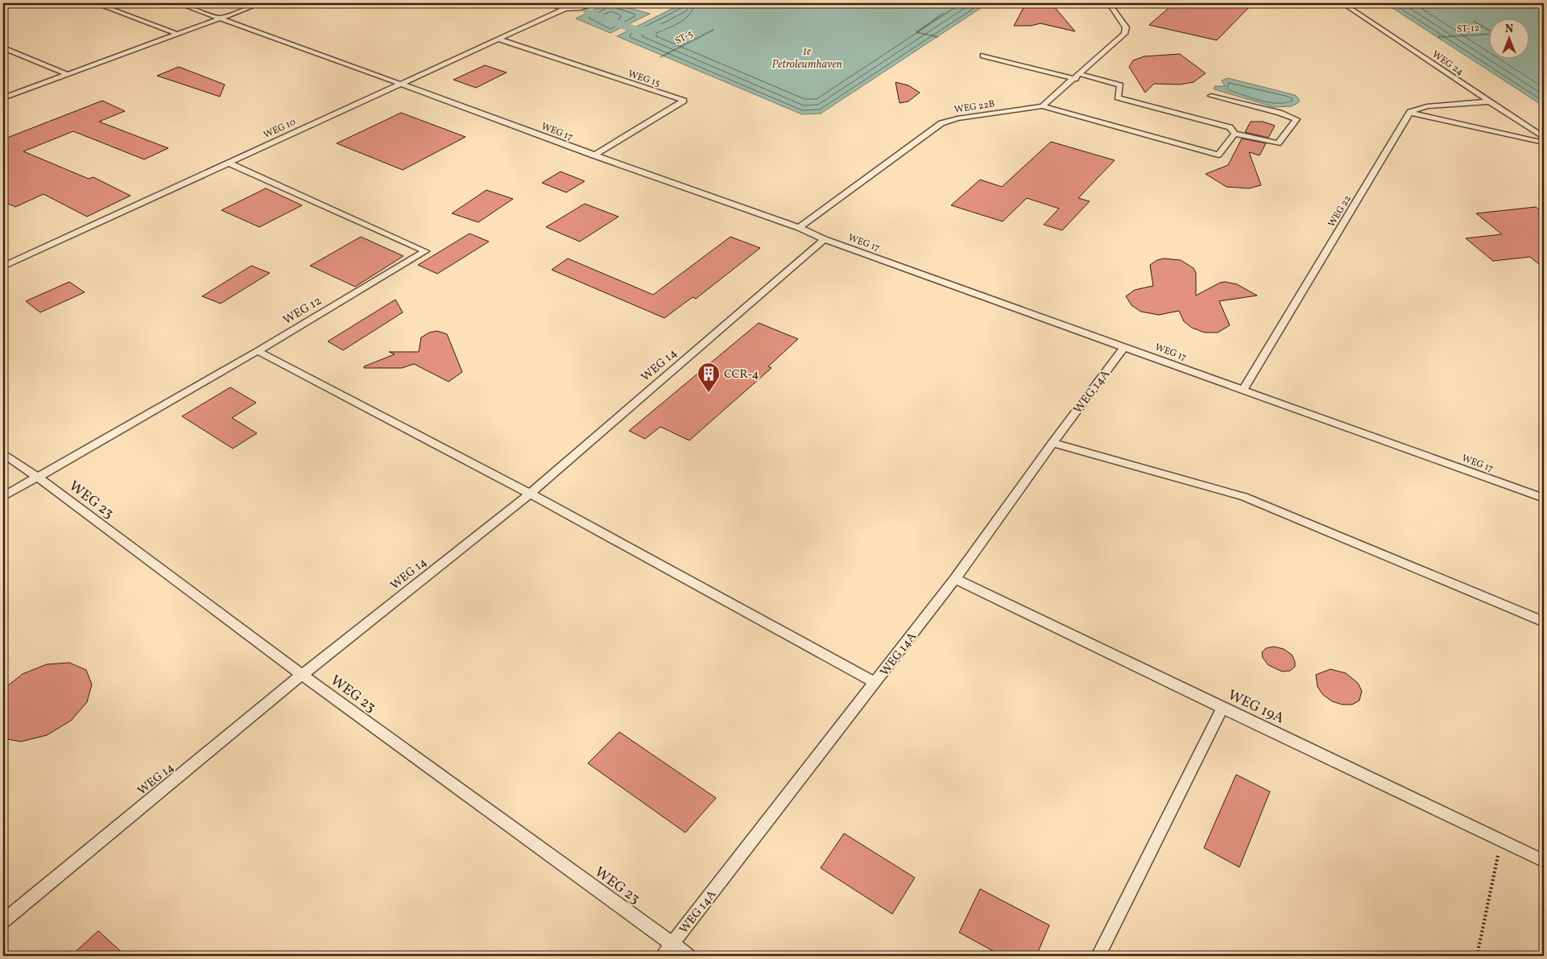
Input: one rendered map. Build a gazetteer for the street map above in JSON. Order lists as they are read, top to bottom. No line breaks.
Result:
{"streets":{"lane":["WEG 24","WEG 15","WEG 22B","WEG 10","WEG 17","WEG 22","WEG 12","WEG 14","WEG 14A","WEG 23","WEG 19A"],"path":["ST-12","ST-5"]},"crossings":[["WEG 15","WEG 10"],["WEG 15","WEG 17"],["WEG 22B","WEG 17"],["WEG 10","WEG 17"],["WEG 10","WEG 12"],["WEG 17","WEG 22"],["WEG 17","WEG 14"],["WEG 17","WEG 14A"],["WEG 12","WEG 23"],["WEG 14","WEG 23"],["WEG 14A","WEG 23"],["WEG 14A","WEG 19A"]],"water":["1e Petroleumhaven"],"places":{"building":["CCR-4"]},"north":"top"}
